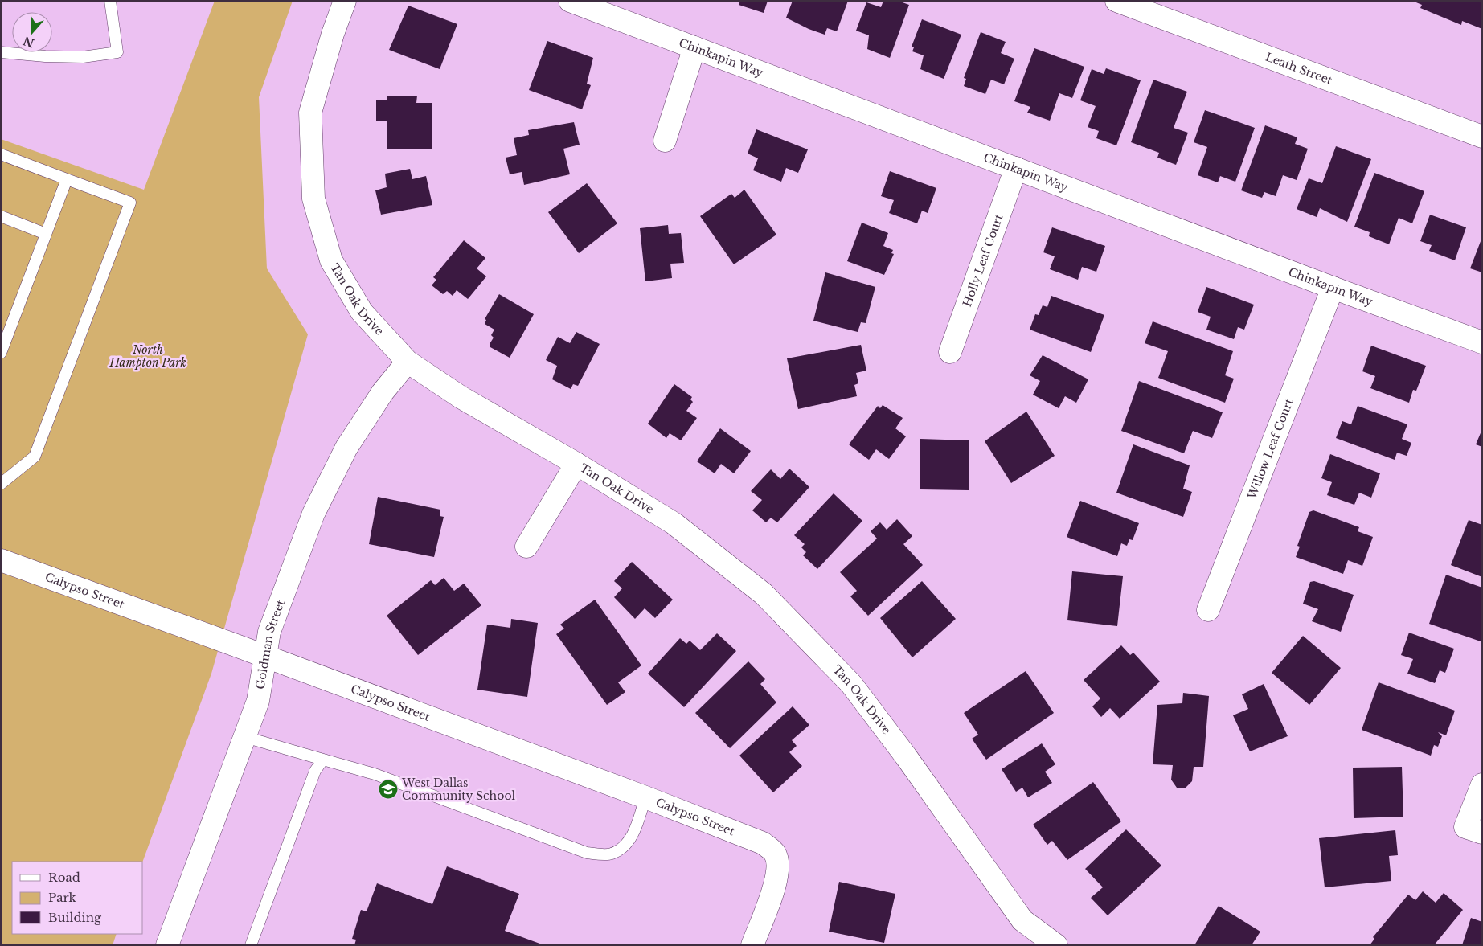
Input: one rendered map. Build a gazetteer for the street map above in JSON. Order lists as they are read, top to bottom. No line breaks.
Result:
{"streets":{"street":["Chinkapin Way","Leath Street","Holly Leaf Court","Tan Oak Drive","Willow Leaf Court","Calypso Street","Goldman Street"]},"crossings":[["Chinkapin Way","Holly Leaf Court"],["Chinkapin Way","Willow Leaf Court"],["Tan Oak Drive","Goldman Street"],["Calypso Street","Goldman Street"]],"parks":["North Hampton Park"],"places":{"school or university":["West Dallas Community School"]},"legend":["Road","Park","Building"],"north":"bottom"}
